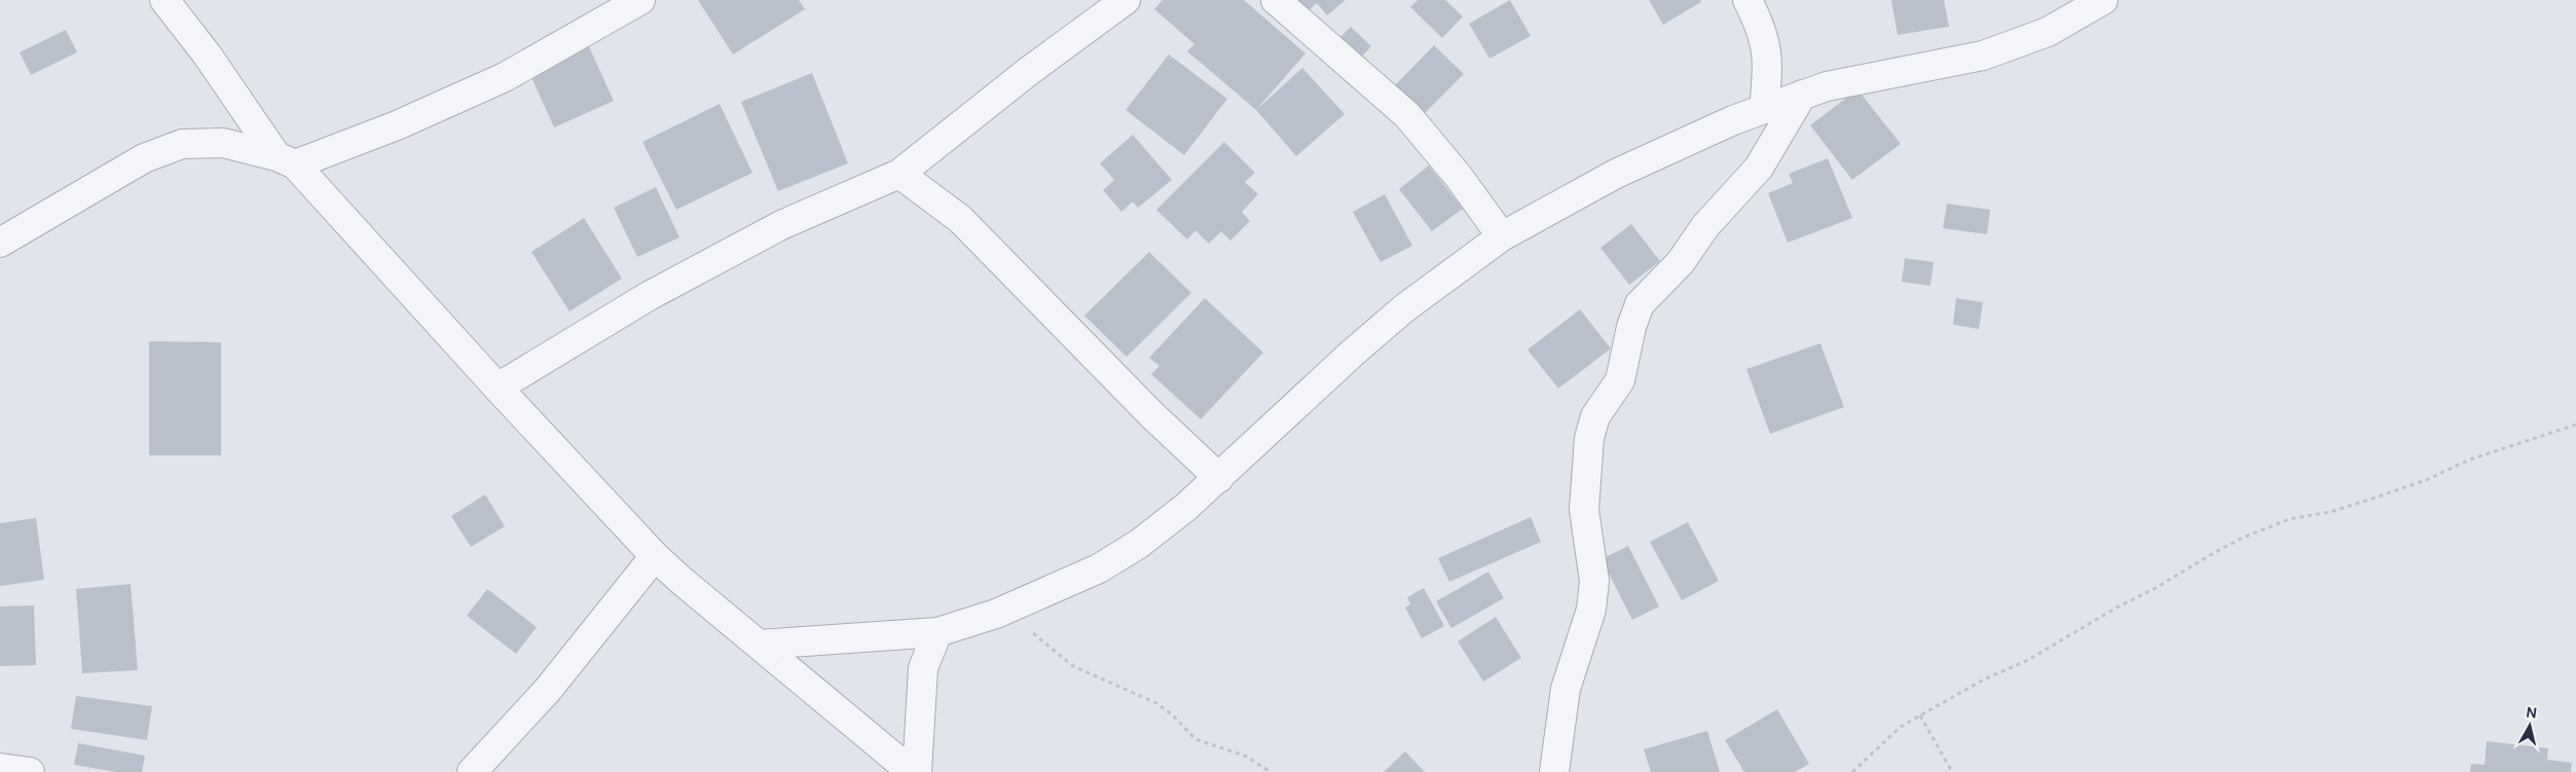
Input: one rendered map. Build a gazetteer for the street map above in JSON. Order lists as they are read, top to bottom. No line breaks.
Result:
{"north":"top"}
